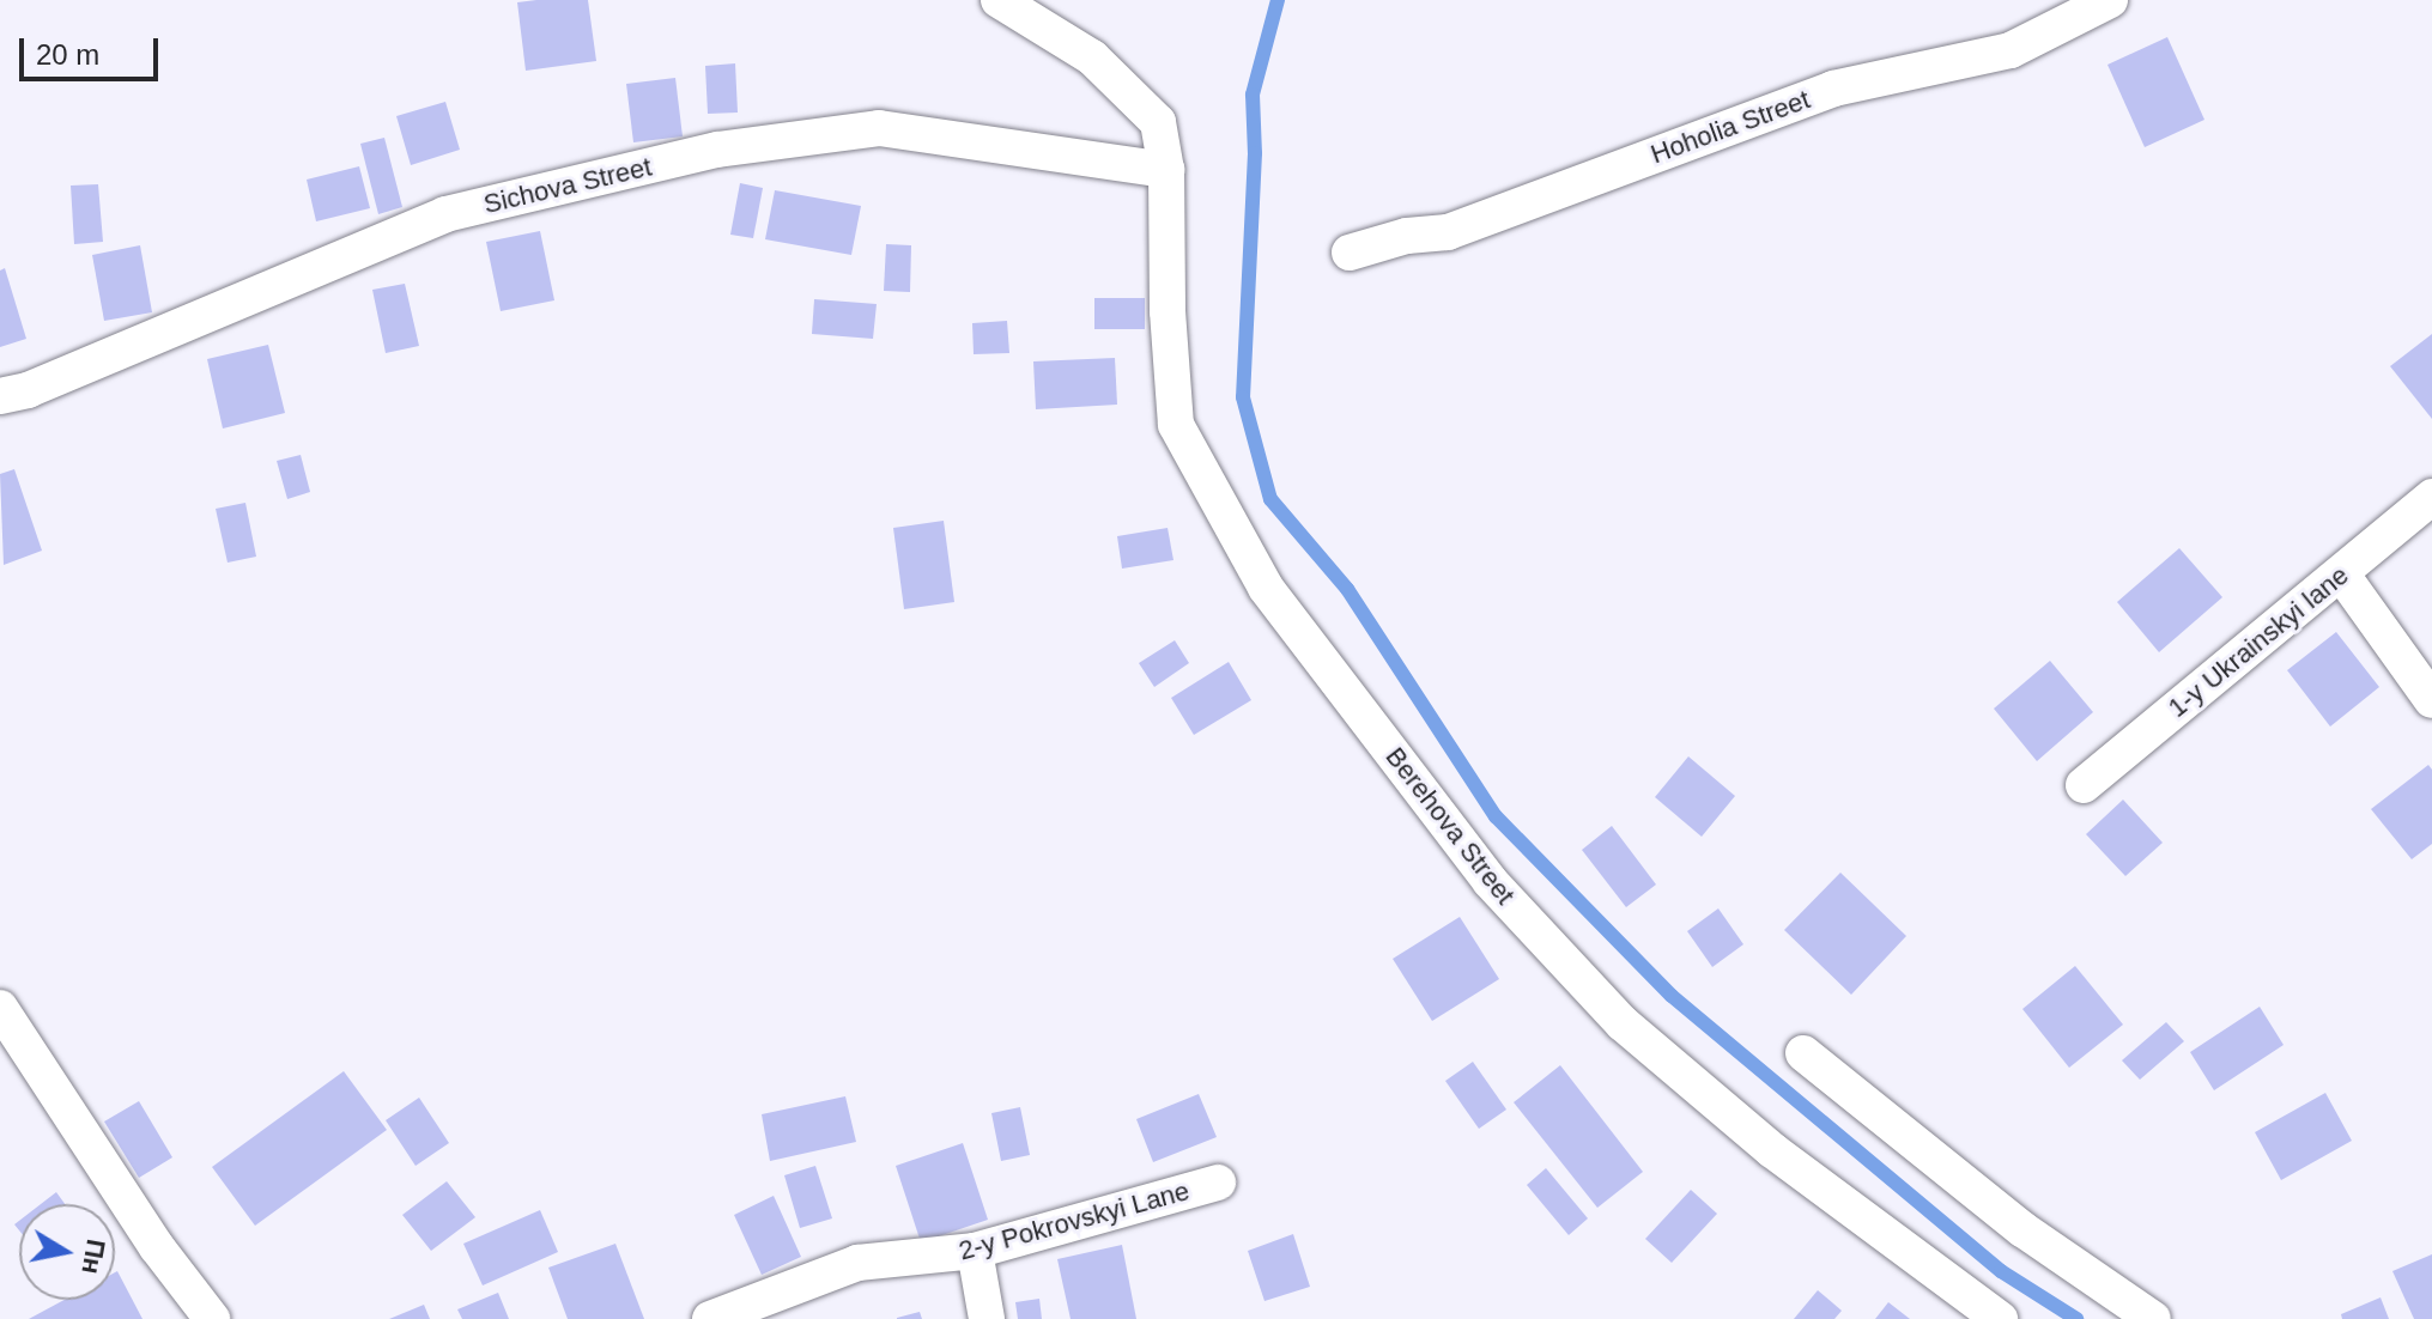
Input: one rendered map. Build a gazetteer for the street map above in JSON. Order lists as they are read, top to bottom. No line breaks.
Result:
{"streets":{"street":["Hoholia Street","Sichova Street","1-y Ukrainskyi lane","Berehova Street","2-y Pokrovskyi Lane"]},"crossings":[["Sichova Street","Berehova Street"]],"scale_bar":"20 m","north":"right"}
